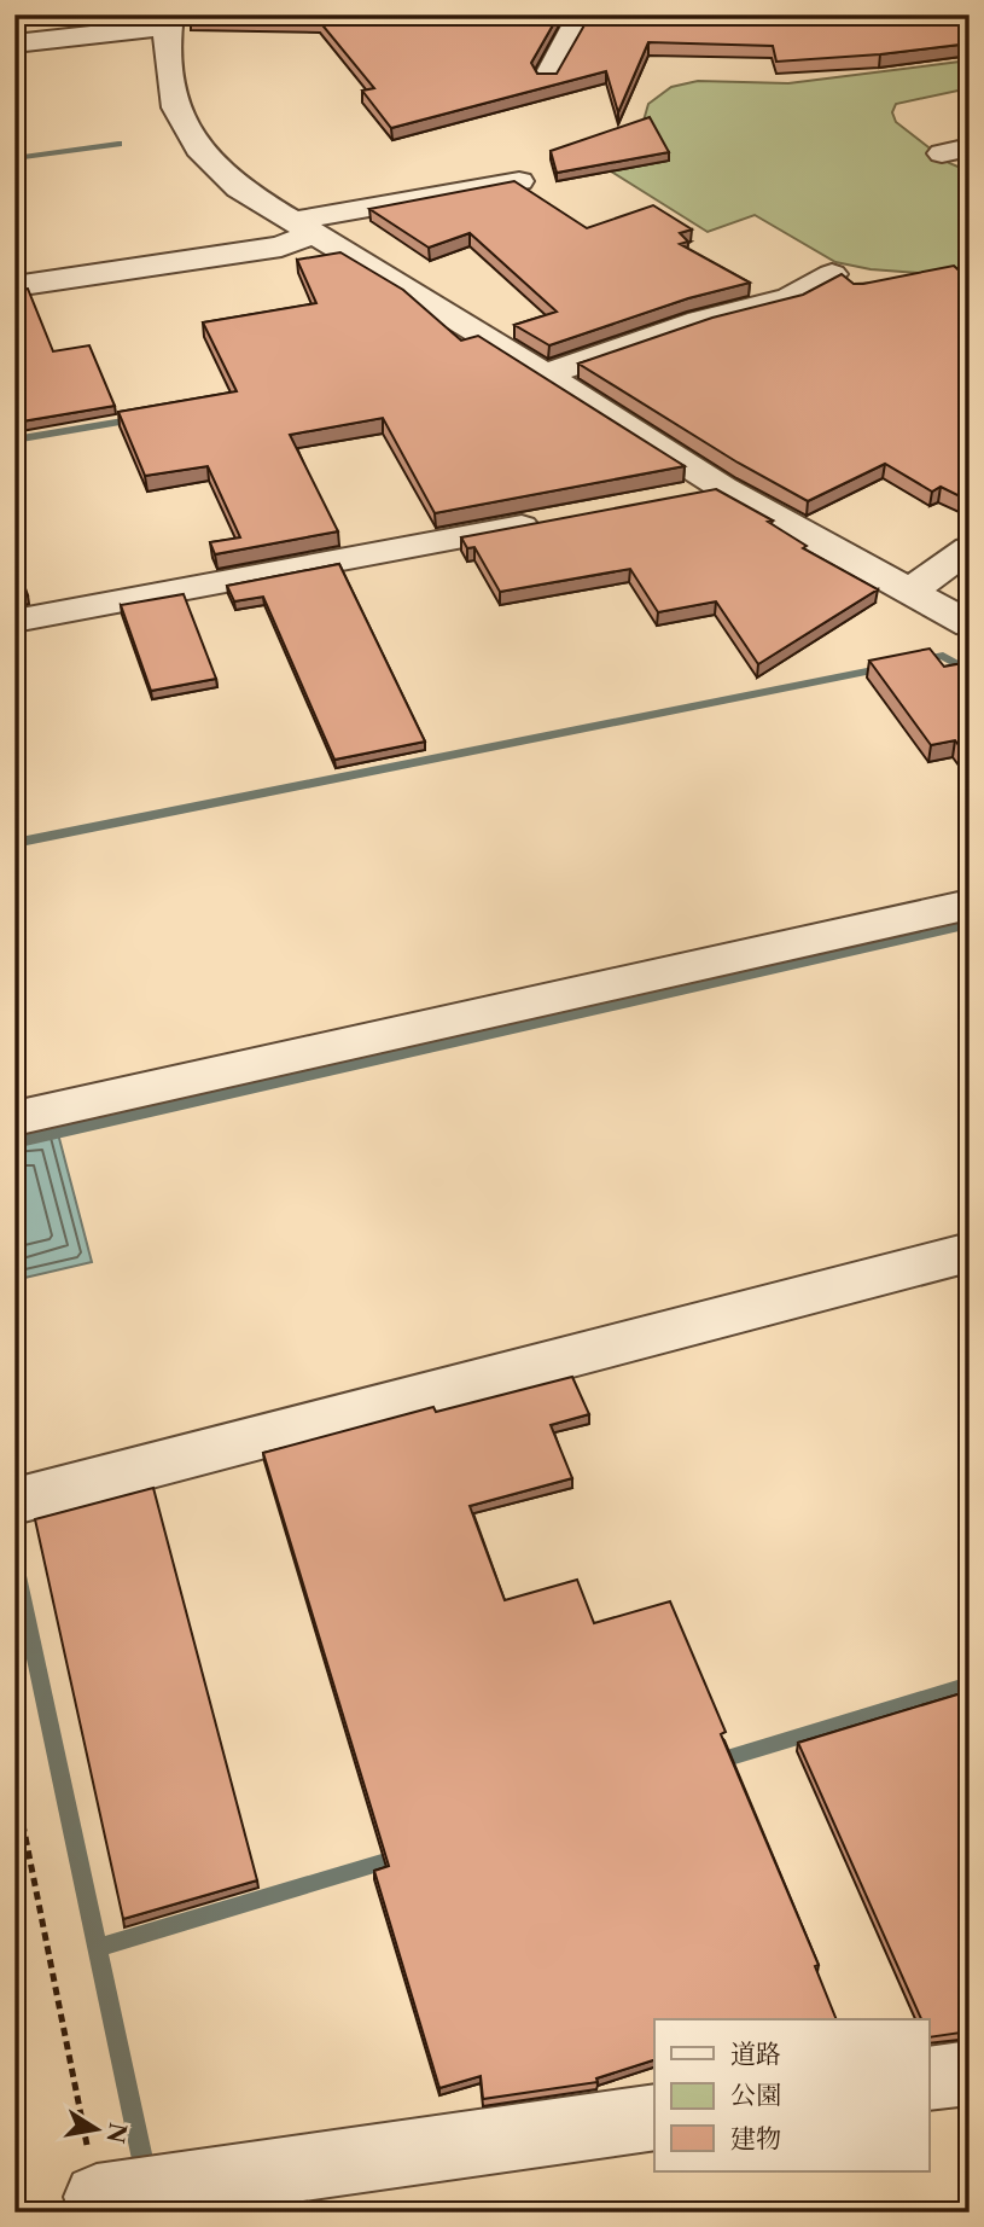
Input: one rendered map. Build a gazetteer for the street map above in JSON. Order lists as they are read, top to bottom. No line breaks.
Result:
{"legend":["道路","公園","建物"],"north":"right"}
